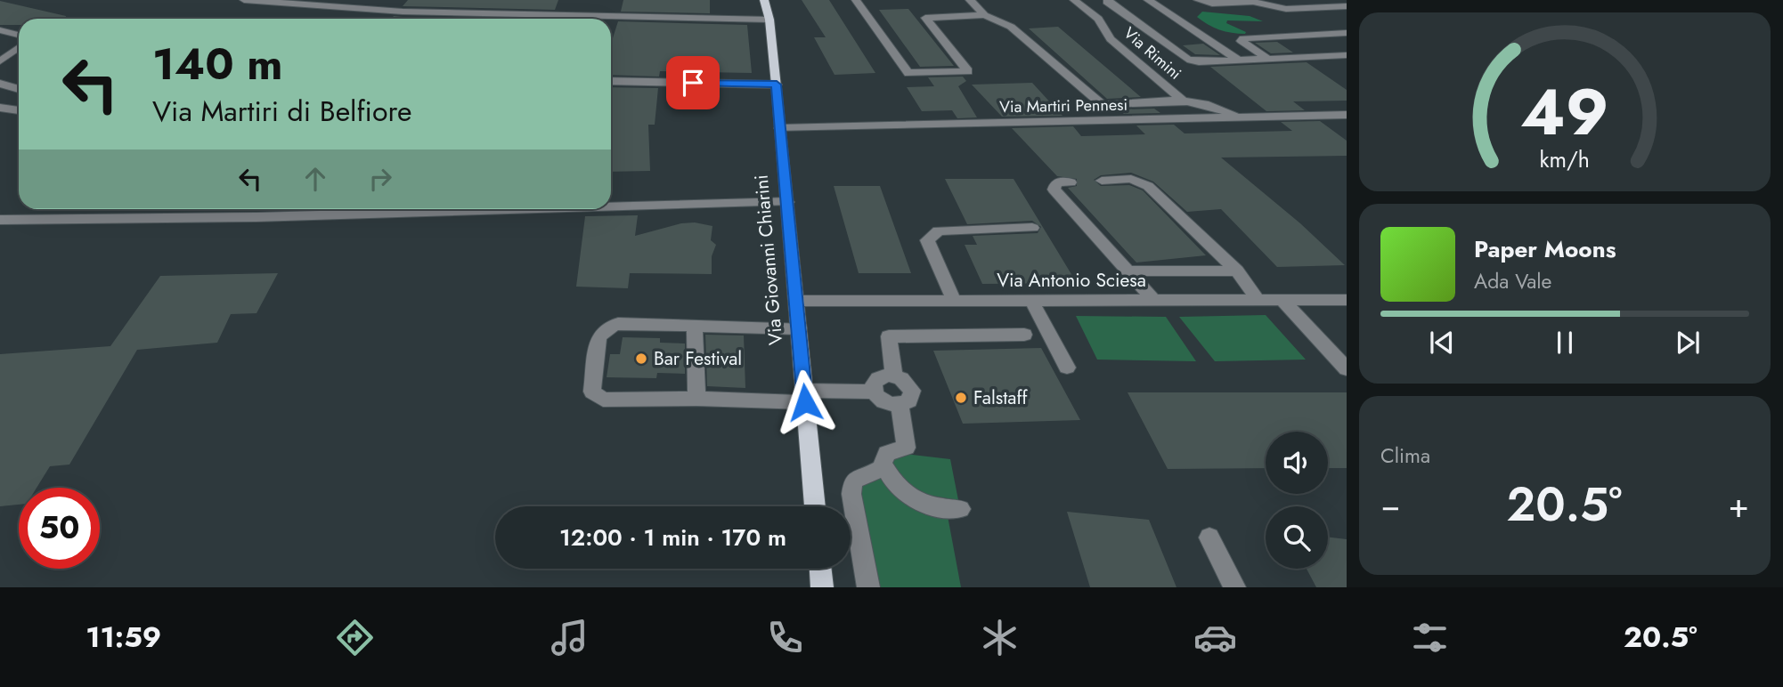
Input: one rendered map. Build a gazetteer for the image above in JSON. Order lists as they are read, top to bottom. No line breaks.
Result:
{"streets":{"main road":["Via Giovanni Chiarini"],"street":["Via Rimini","Via Martiri Pennesi","Via Antonio Sciesa"]},"crossings":[["Via Martiri Pennesi","Via Giovanni Chiarini"],["Via Giovanni Chiarini","Via Antonio Sciesa"]],"places":["Bar Festival","Falstaff"],"page":{"turn":["140 m","Via Martiri di Belfiore"],"song":["Paper Moons","Ada Vale"],"tile":"Clima","heat":["−","20.5°","+"],"limit":"50","trip":"12:00 · 1 min · 170 m","tabs":["11:59","20.5°"],"gauge":["49","km/h"]}}
